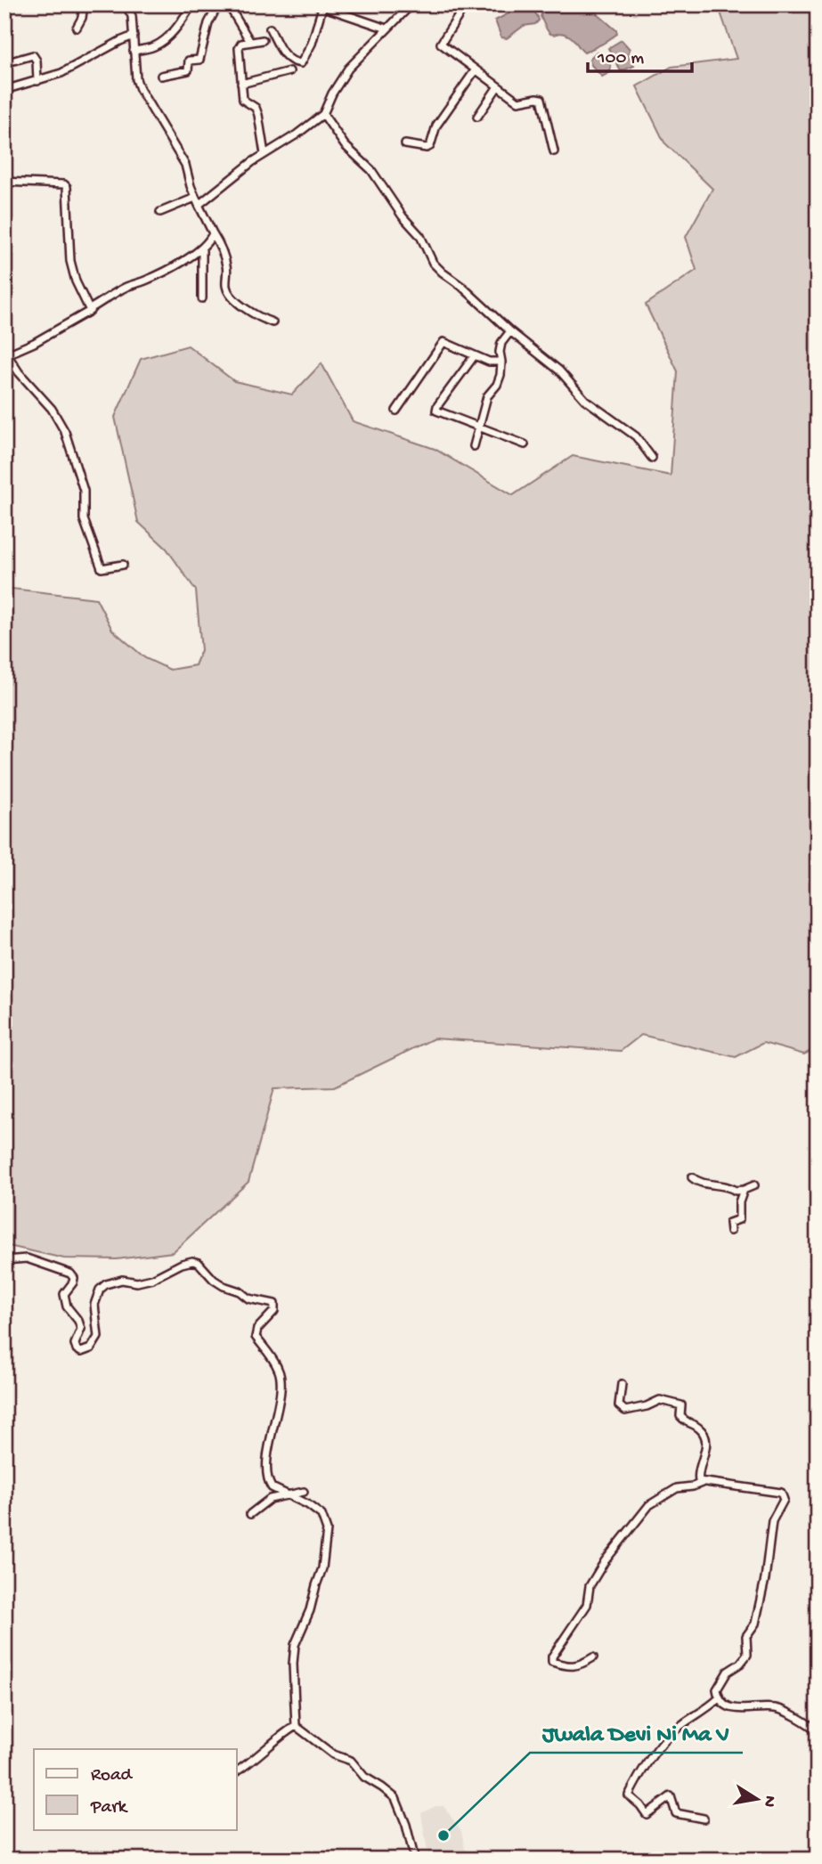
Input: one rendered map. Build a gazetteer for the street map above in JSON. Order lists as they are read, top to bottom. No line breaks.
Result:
{"places":["Jwala Devi Ni Ma V"],"legend":["Road","Park"],"scale_bar":"100 m","north":"right"}
